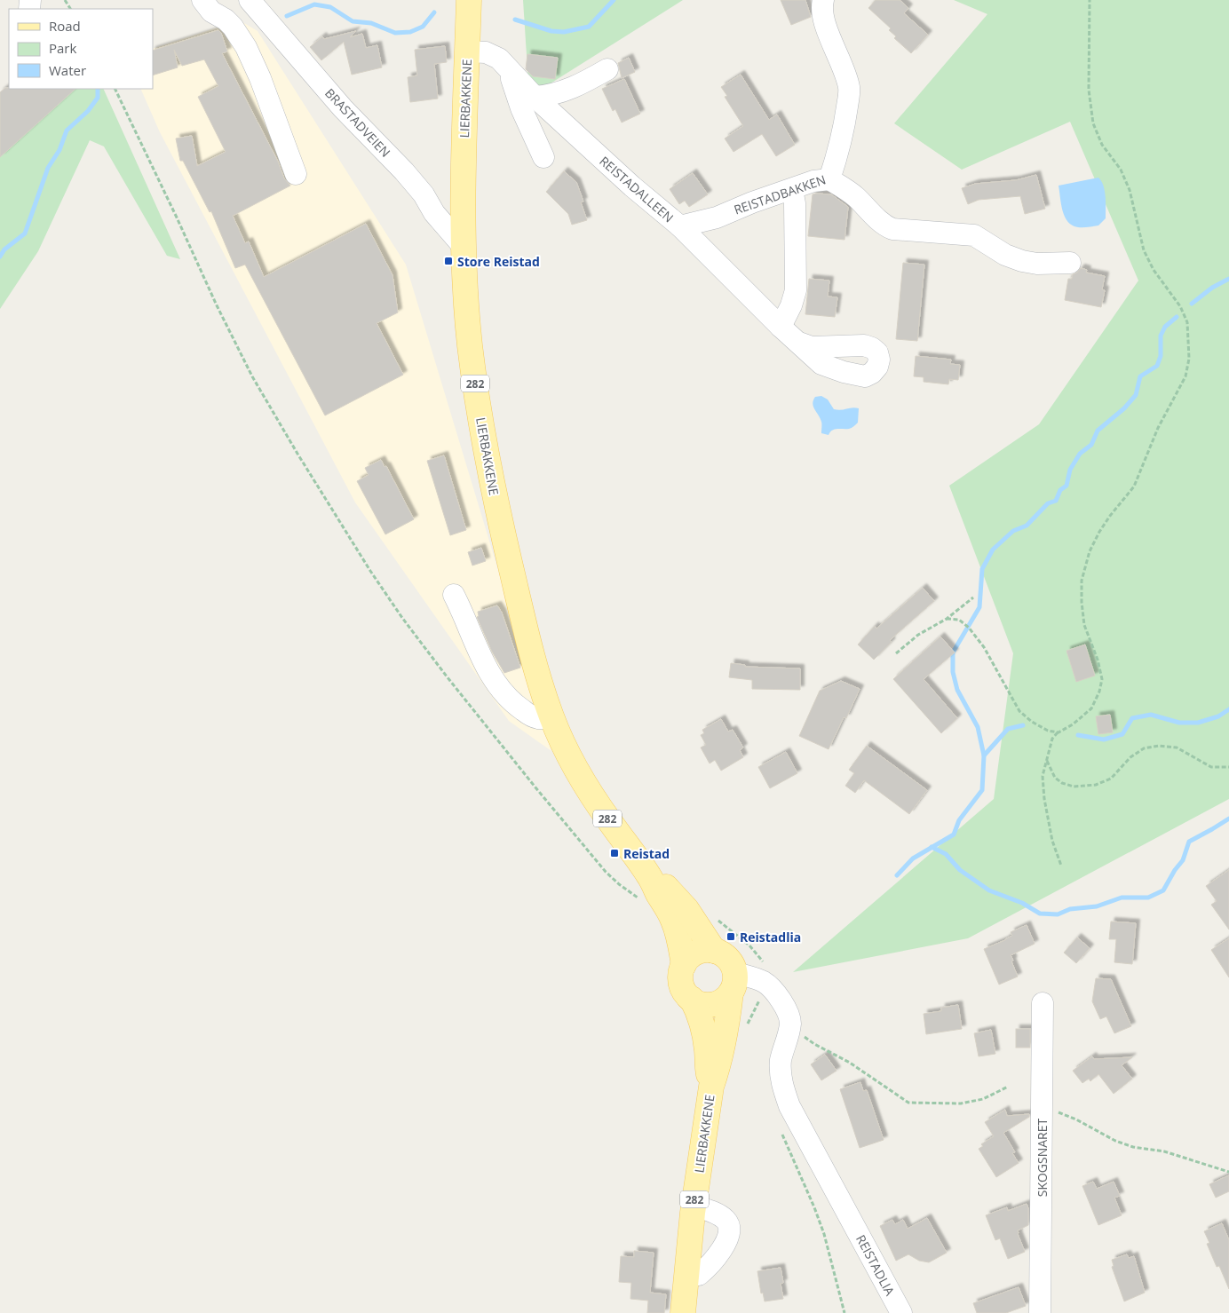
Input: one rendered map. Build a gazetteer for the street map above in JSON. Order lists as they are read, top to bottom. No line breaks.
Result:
{"streets":{"main road":["LIERBAKKENE","282"],"street":["BRASTADVEIEN","REISTADALLEEN","REISTADBAKKEN","SKOGSNARET","REISTADLIA"]},"crossings":[["LIERBAKKENE","BRASTADVEIEN"],["LIERBAKKENE","REISTADALLEEN"],["LIERBAKKENE","282"],["LIERBAKKENE","REISTADLIA"],["REISTADALLEEN","REISTADBAKKEN"],["282","REISTADLIA"]],"places":{"transit":["Store Reistad","Reistad","Reistadlia"]},"legend":["Road","Park","Water"]}
